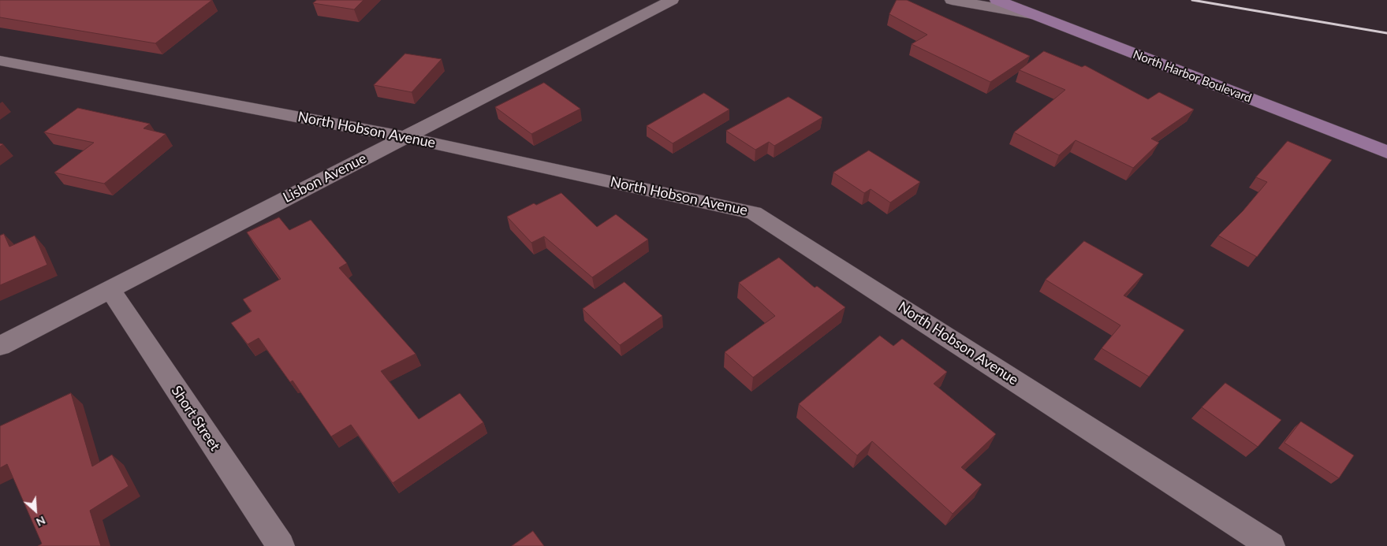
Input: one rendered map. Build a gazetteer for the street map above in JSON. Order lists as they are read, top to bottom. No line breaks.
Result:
{"streets":{"main road":["North Harbor Boulevard"],"street":["North Hobson Avenue","Lisbon Avenue","Short Street"]},"crossings":[["North Hobson Avenue","Lisbon Avenue"],["Lisbon Avenue","Short Street"]],"north":"bottom right"}
